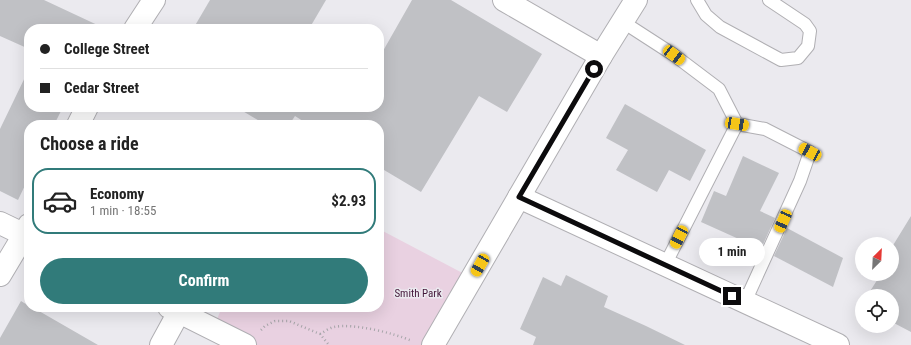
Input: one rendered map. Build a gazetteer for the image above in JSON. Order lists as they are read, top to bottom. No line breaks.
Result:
{"parks":["Smith Park"],"north":"top right","page":{"banner":["College Street","Cedar Street"],"heading":"Choose a ride","list":[{"name":"Economy","note":"1 min · 18:55","value":"$2.93"}],"bubble":"1 min","buttons":"Confirm"}}
